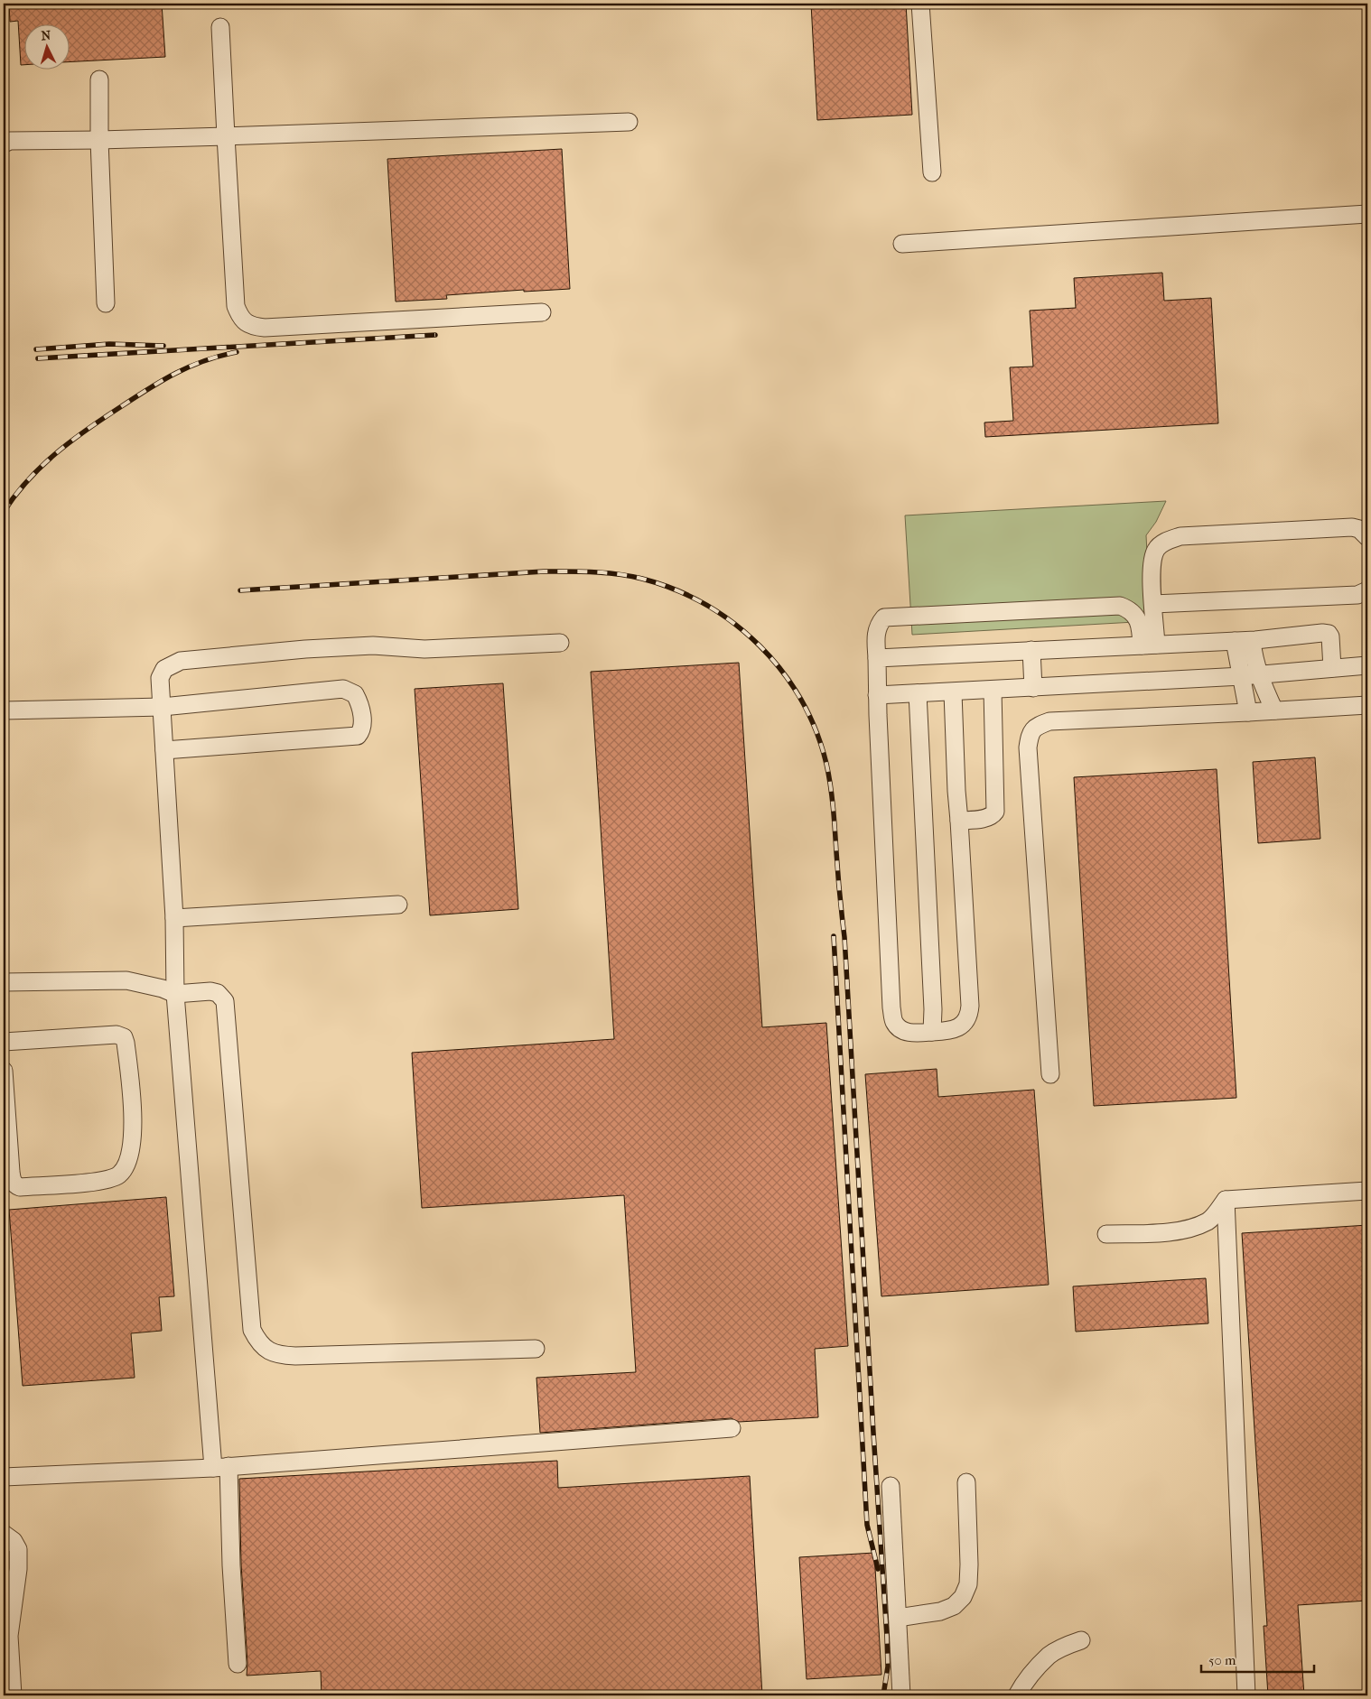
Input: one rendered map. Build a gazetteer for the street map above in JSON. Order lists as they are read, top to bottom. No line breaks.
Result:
{"scale_bar":"50 m","north":"top"}
